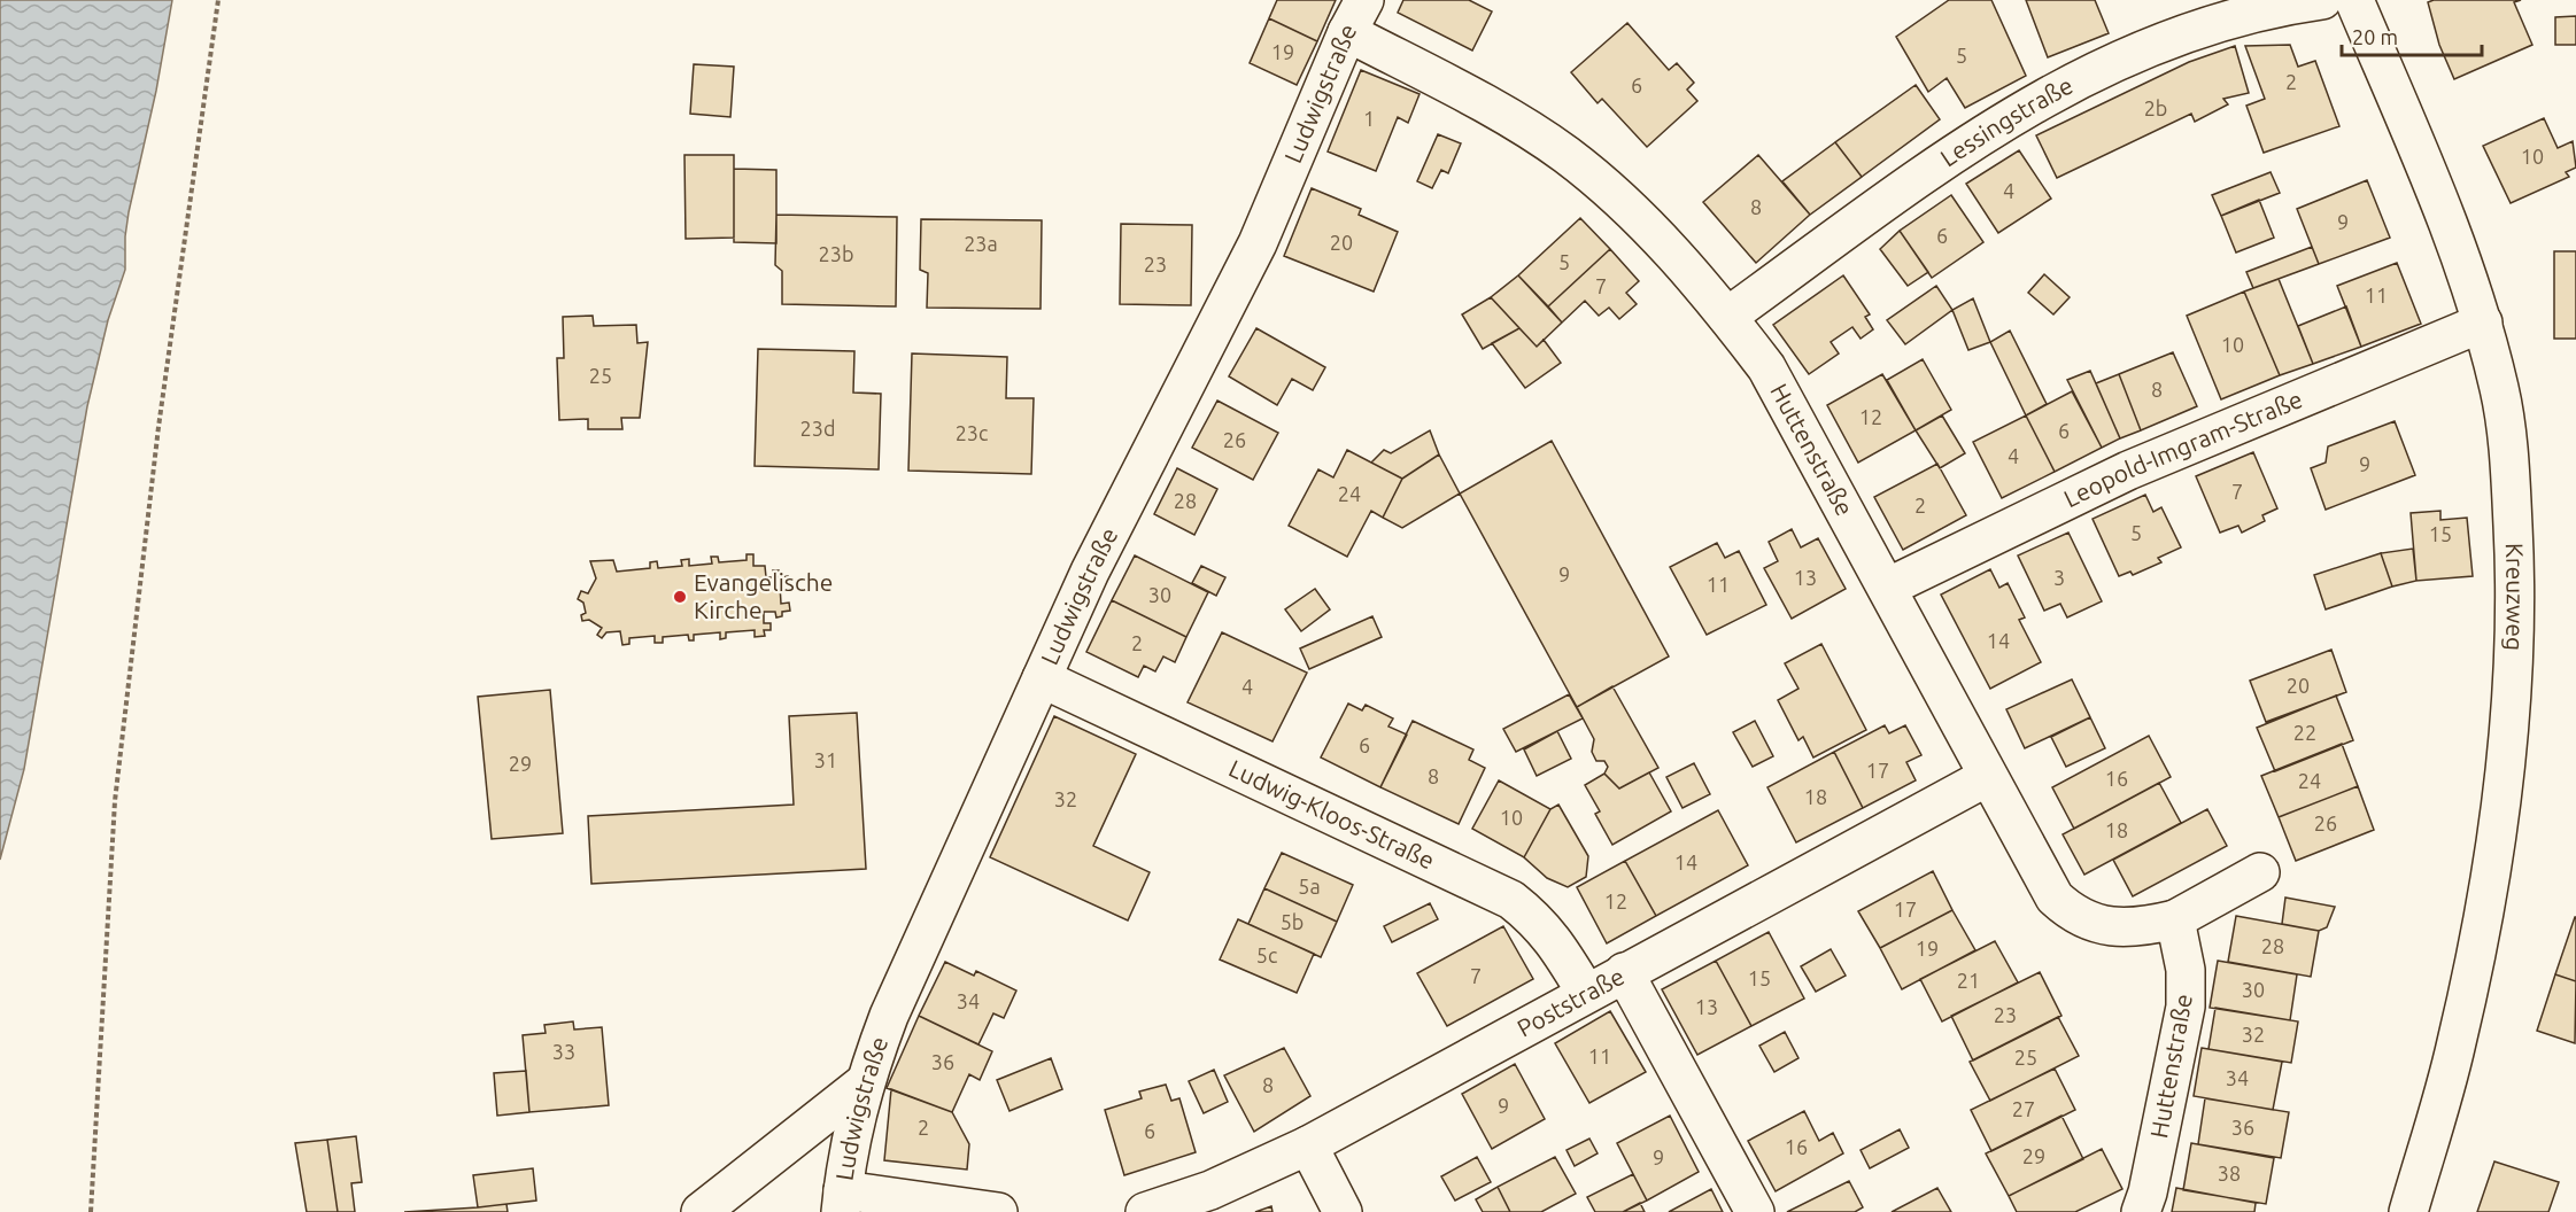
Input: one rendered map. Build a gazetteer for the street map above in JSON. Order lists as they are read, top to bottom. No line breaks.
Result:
{"streets":{"street":["Ludwigstraße","Lessingstraße","Leopold-Imgram-Straße","Huttenstraße","Kreuzweg","Ludwig-Kloos-Straße","Poststraße"]},"crossings":[["Ludwigstraße","Huttenstraße"],["Ludwigstraße","Ludwig-Kloos-Straße"],["Lessingstraße","Huttenstraße"],["Leopold-Imgram-Straße","Huttenstraße"],["Leopold-Imgram-Straße","Kreuzweg"],["Huttenstraße","Poststraße"],["Ludwig-Kloos-Straße","Poststraße"]],"places":["Evangelische Kirche"],"house_numbers":["19","5","2","6","2b","1","10","4","8","9","6","20","23a","23b","5","23","7","11","10","25","8","12","23d","6","23c","26","4","9","7","24","28","2","5","15","9","13","3","11","30","14","2","20","4","22","6","31","29","17","8","16","24","18","32","10","26","18","14","5a","12","17","5b","28","19","5c","7","15","21","30","34","13","23","32","33","11","25","36","34","8","9","27","2","36","6","16","29","9","38"],"scale_bar":"20 m"}
